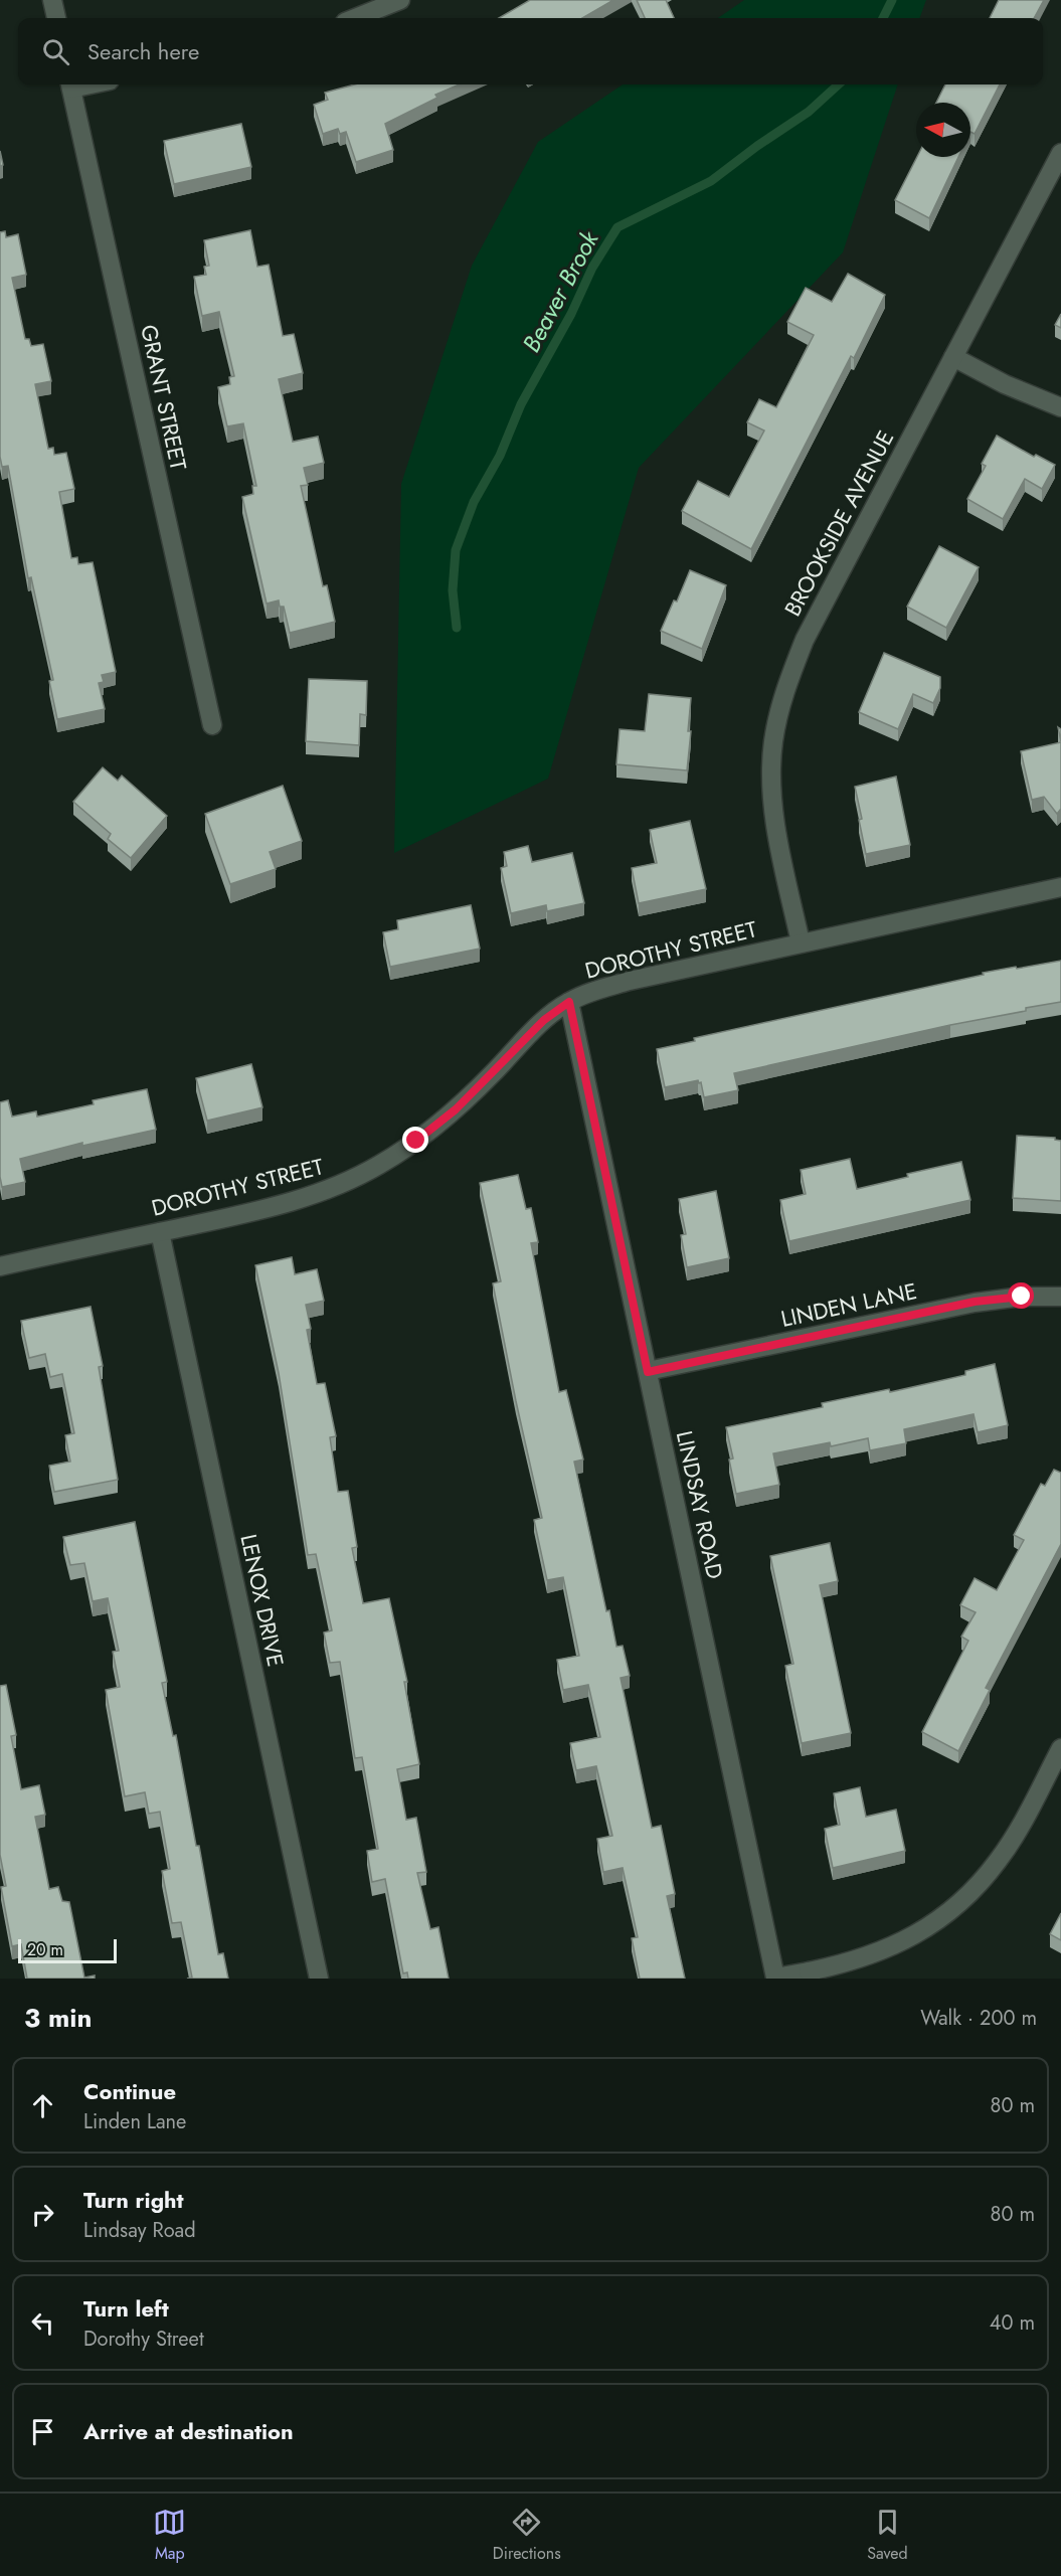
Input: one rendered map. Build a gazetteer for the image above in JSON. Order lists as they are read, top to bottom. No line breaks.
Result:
{"streets":{"street":["GRANT STREET","BROOKSIDE AVENUE","DOROTHY STREET","LINDEN LANE","LINDSAY ROAD","LENOX DRIVE"]},"crossings":[["BROOKSIDE AVENUE","DOROTHY STREET"],["DOROTHY STREET","LINDSAY ROAD"],["DOROTHY STREET","LENOX DRIVE"],["LINDEN LANE","LINDSAY ROAD"]],"water":["Beaver Brook"],"scale_bar":"20 m","north":"left","page":{"search":"Search here","scale":"20 m","heading":["3 min","Walk · 200 m"],"list":[["Continue","Linden Lane","80 m"],["Turn right","Lindsay Road","80 m"],["Turn left","Dorothy Street","40 m"],"Arrive at destination"],"nav":["Map","Directions","Saved"]}}
